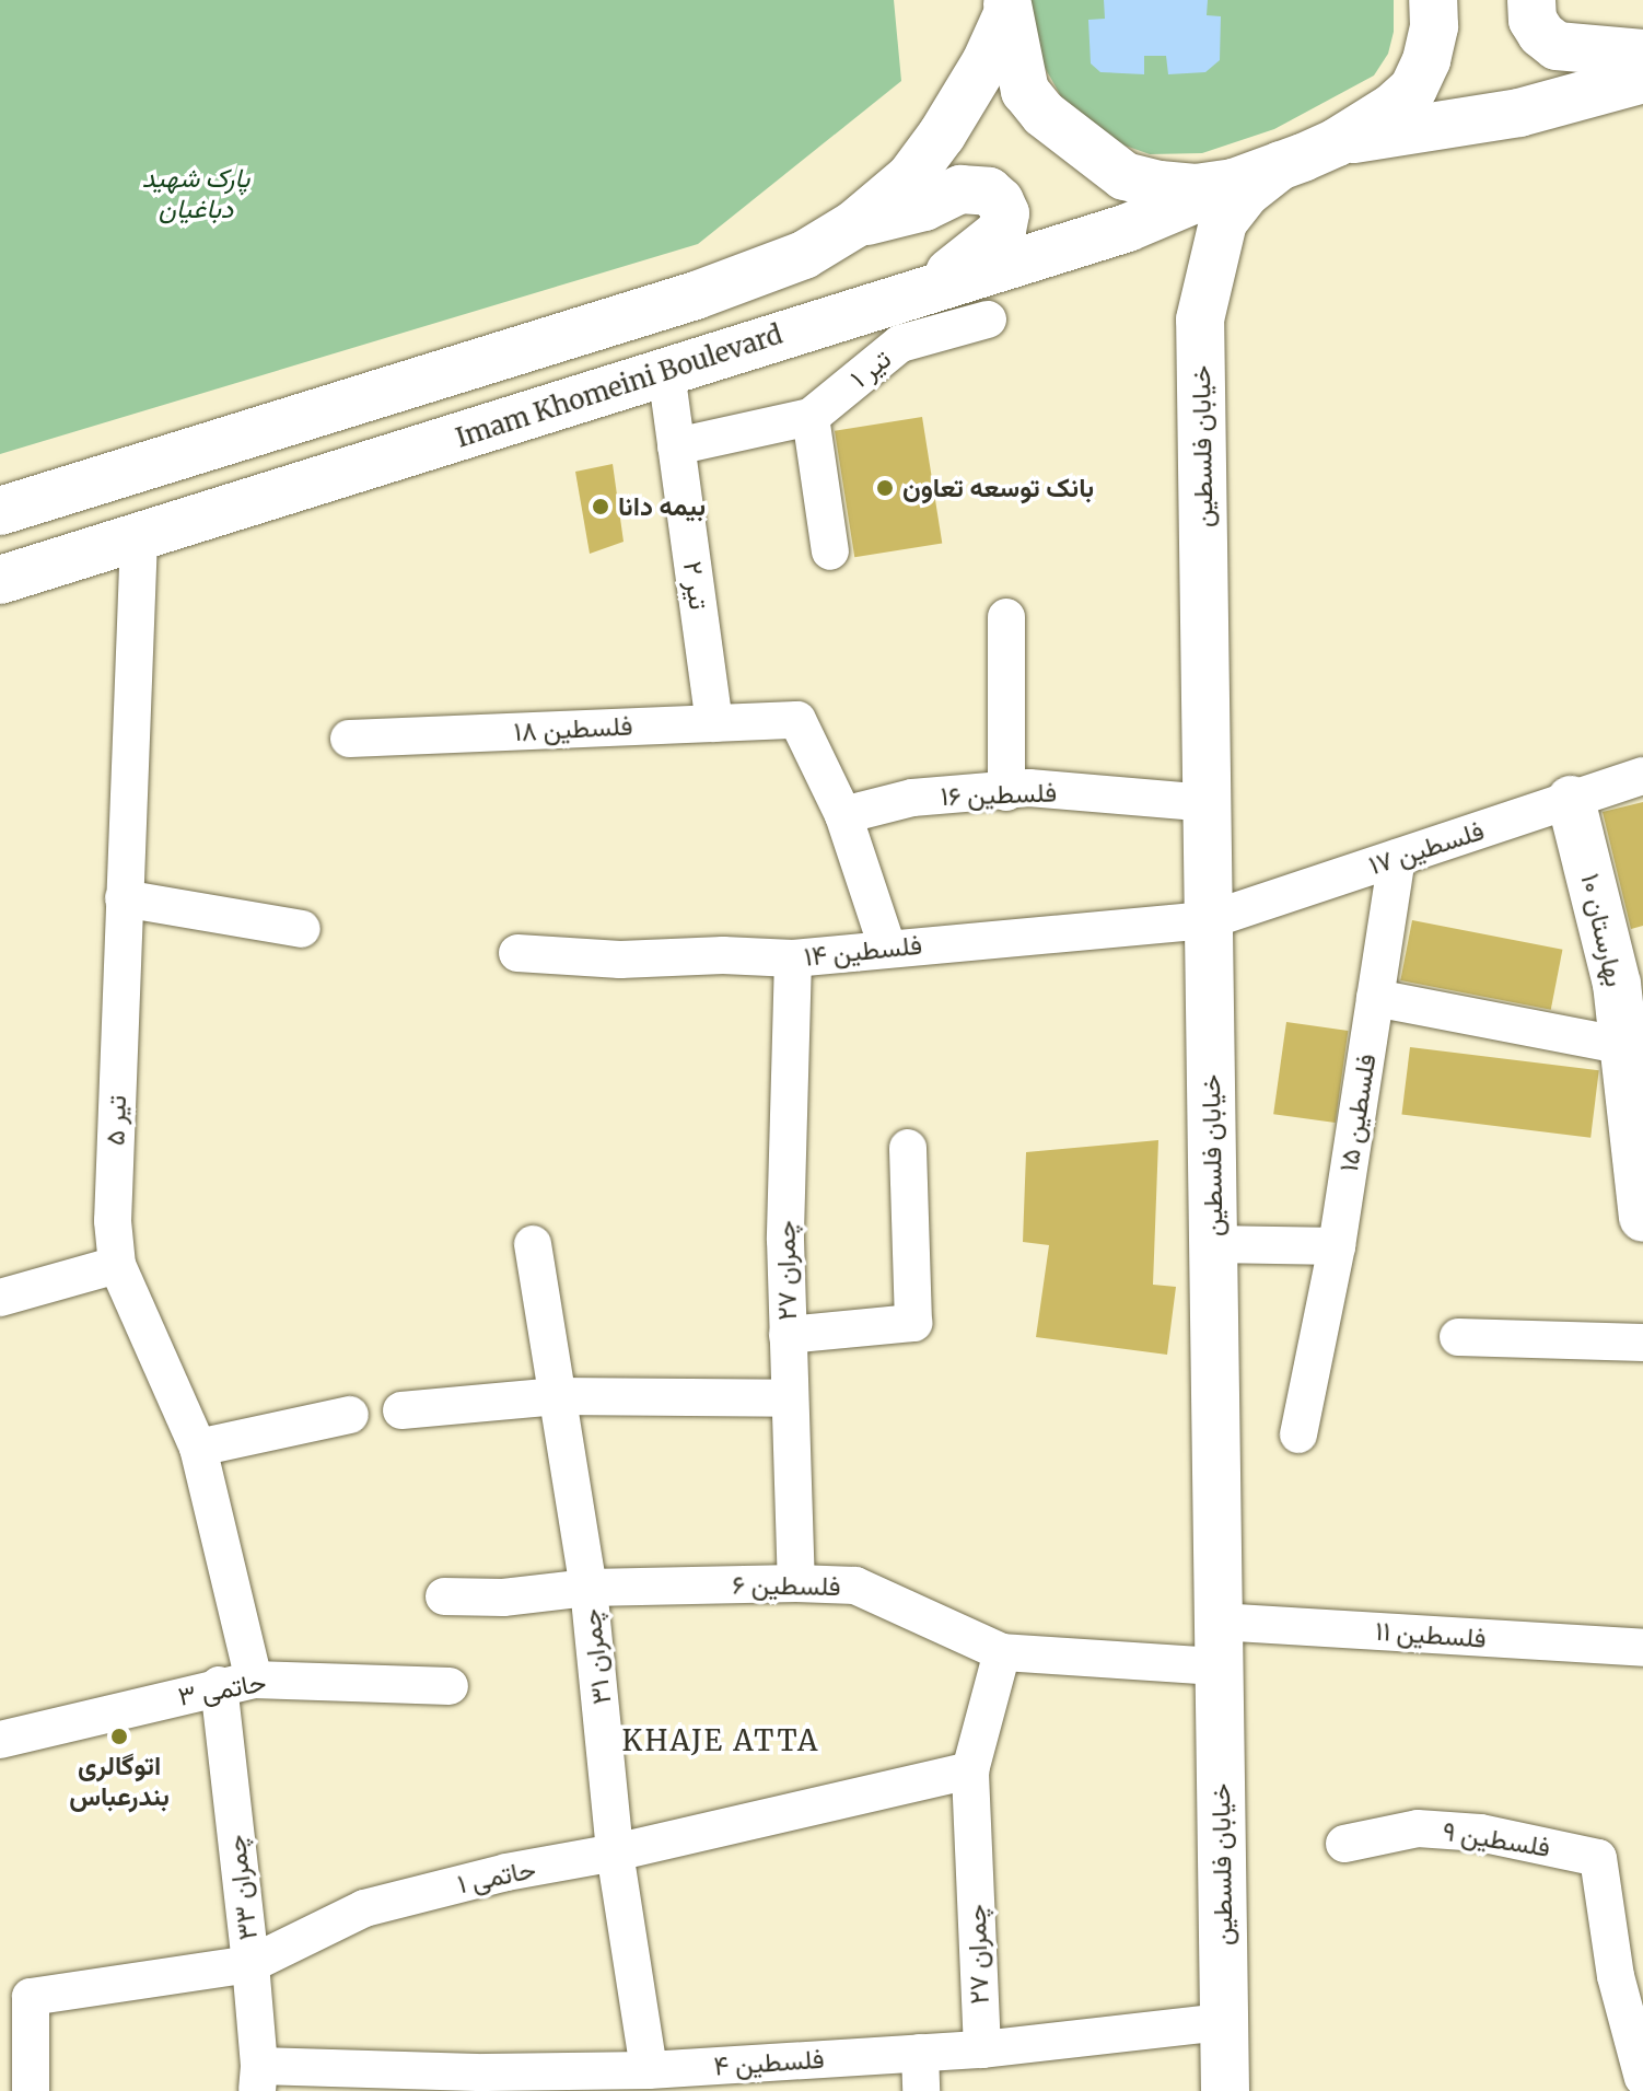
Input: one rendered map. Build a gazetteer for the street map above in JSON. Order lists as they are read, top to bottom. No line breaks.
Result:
{"streets":{"main road":["Imam Khomeini Boulevard","خیابان فلسطین","بهارستان ۱۰"],"street":["تیر ۱","تیر ۲","فلسطین ۱۸","فلسطین ۱۶","فلسطین ۱۷","فلسطین ۱۴","فلسطین ۱۵","تیر ۵","چمران ۲۷","فلسطین ۶","فلسطین ۱۱","چمران ۳۱","حاتمی ۳","فلسطین ۹","حاتمی ۱","چمران ۳۳","فلسطین ۴"]},"crossings":[["تیر ۱","تیر ۲"],["Imam Khomeini Boulevard","خیابان فلسطین"],["Imam Khomeini Boulevard","تیر ۲"],["Imam Khomeini Boulevard","تیر ۵"],["خیابان فلسطین","فلسطین ۱۶"],["خیابان فلسطین","فلسطین ۱۷"],["خیابان فلسطین","فلسطین ۱۴"],["خیابان فلسطین","فلسطین ۶"],["خیابان فلسطین","فلسطین ۱۱"],["خیابان فلسطین","فلسطین ۴"],["تیر ۲","فلسطین ۱۸"],["فلسطین ۱۸","فلسطین ۱۶"],["فلسطین ۱۷","بهارستان ۱۰"],["فلسطین ۱۷","فلسطین ۱۴"],["فلسطین ۱۷","فلسطین ۱۵"],["فلسطین ۱۴","چمران ۲۷"],["تیر ۵","حاتمی ۳"],["تیر ۵","چمران ۳۳"],["چمران ۲۷","فلسطین ۶"],["چمران ۲۷","حاتمی ۱"],["چمران ۲۷","فلسطین ۴"],["فلسطین ۶","فلسطین ۱۱"],["فلسطین ۶","چمران ۳۱"],["چمران ۳۱","حاتمی ۱"],["چمران ۳۱","فلسطین ۴"],["حاتمی ۳","چمران ۳۳"],["حاتمی ۱","چمران ۳۳"],["چمران ۳۳","فلسطین ۴"]],"districts":["KHAJE ATTA"],"parks":["پارک شهید دباغیان"],"places":["بانک توسعه تعاون","بیمه دانا","اتوگالری بندرعباس"]}
